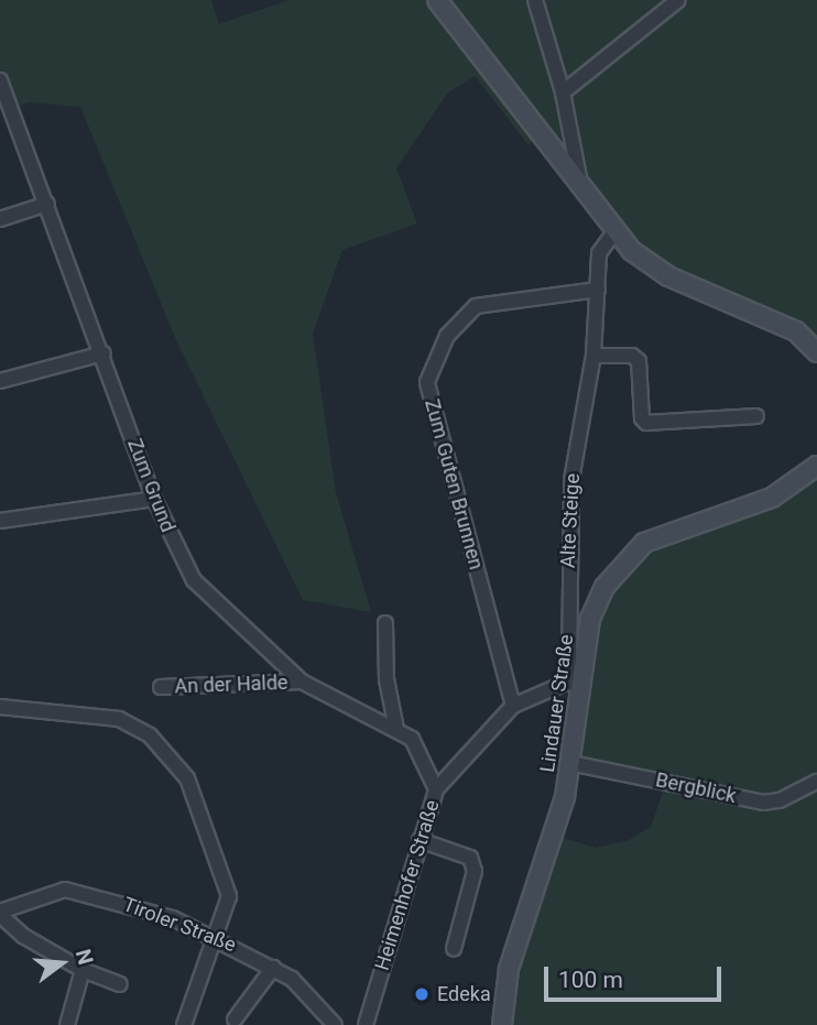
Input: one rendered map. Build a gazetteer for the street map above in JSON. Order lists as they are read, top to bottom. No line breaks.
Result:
{"streets":{"main road":["Lindauer Straße"],"street":["Zum Guten Brunnen","Zum Grund","Alte Steige","An der Halde","Bergblick","Heimenhofer Straße","Tiroler Straße"]},"crossings":[["Zum Guten Brunnen","Alte Steige"],["Zum Guten Brunnen","Heimenhofer Straße"],["Zum Grund","An der Halde"],["Zum Grund","Heimenhofer Straße"],["Alte Steige","Lindauer Straße"],["Alte Steige","Heimenhofer Straße"],["Lindauer Straße","Bergblick"],["Lindauer Straße","Heimenhofer Straße"]],"places":["Edeka"],"scale_bar":"100 m","north":"right"}
